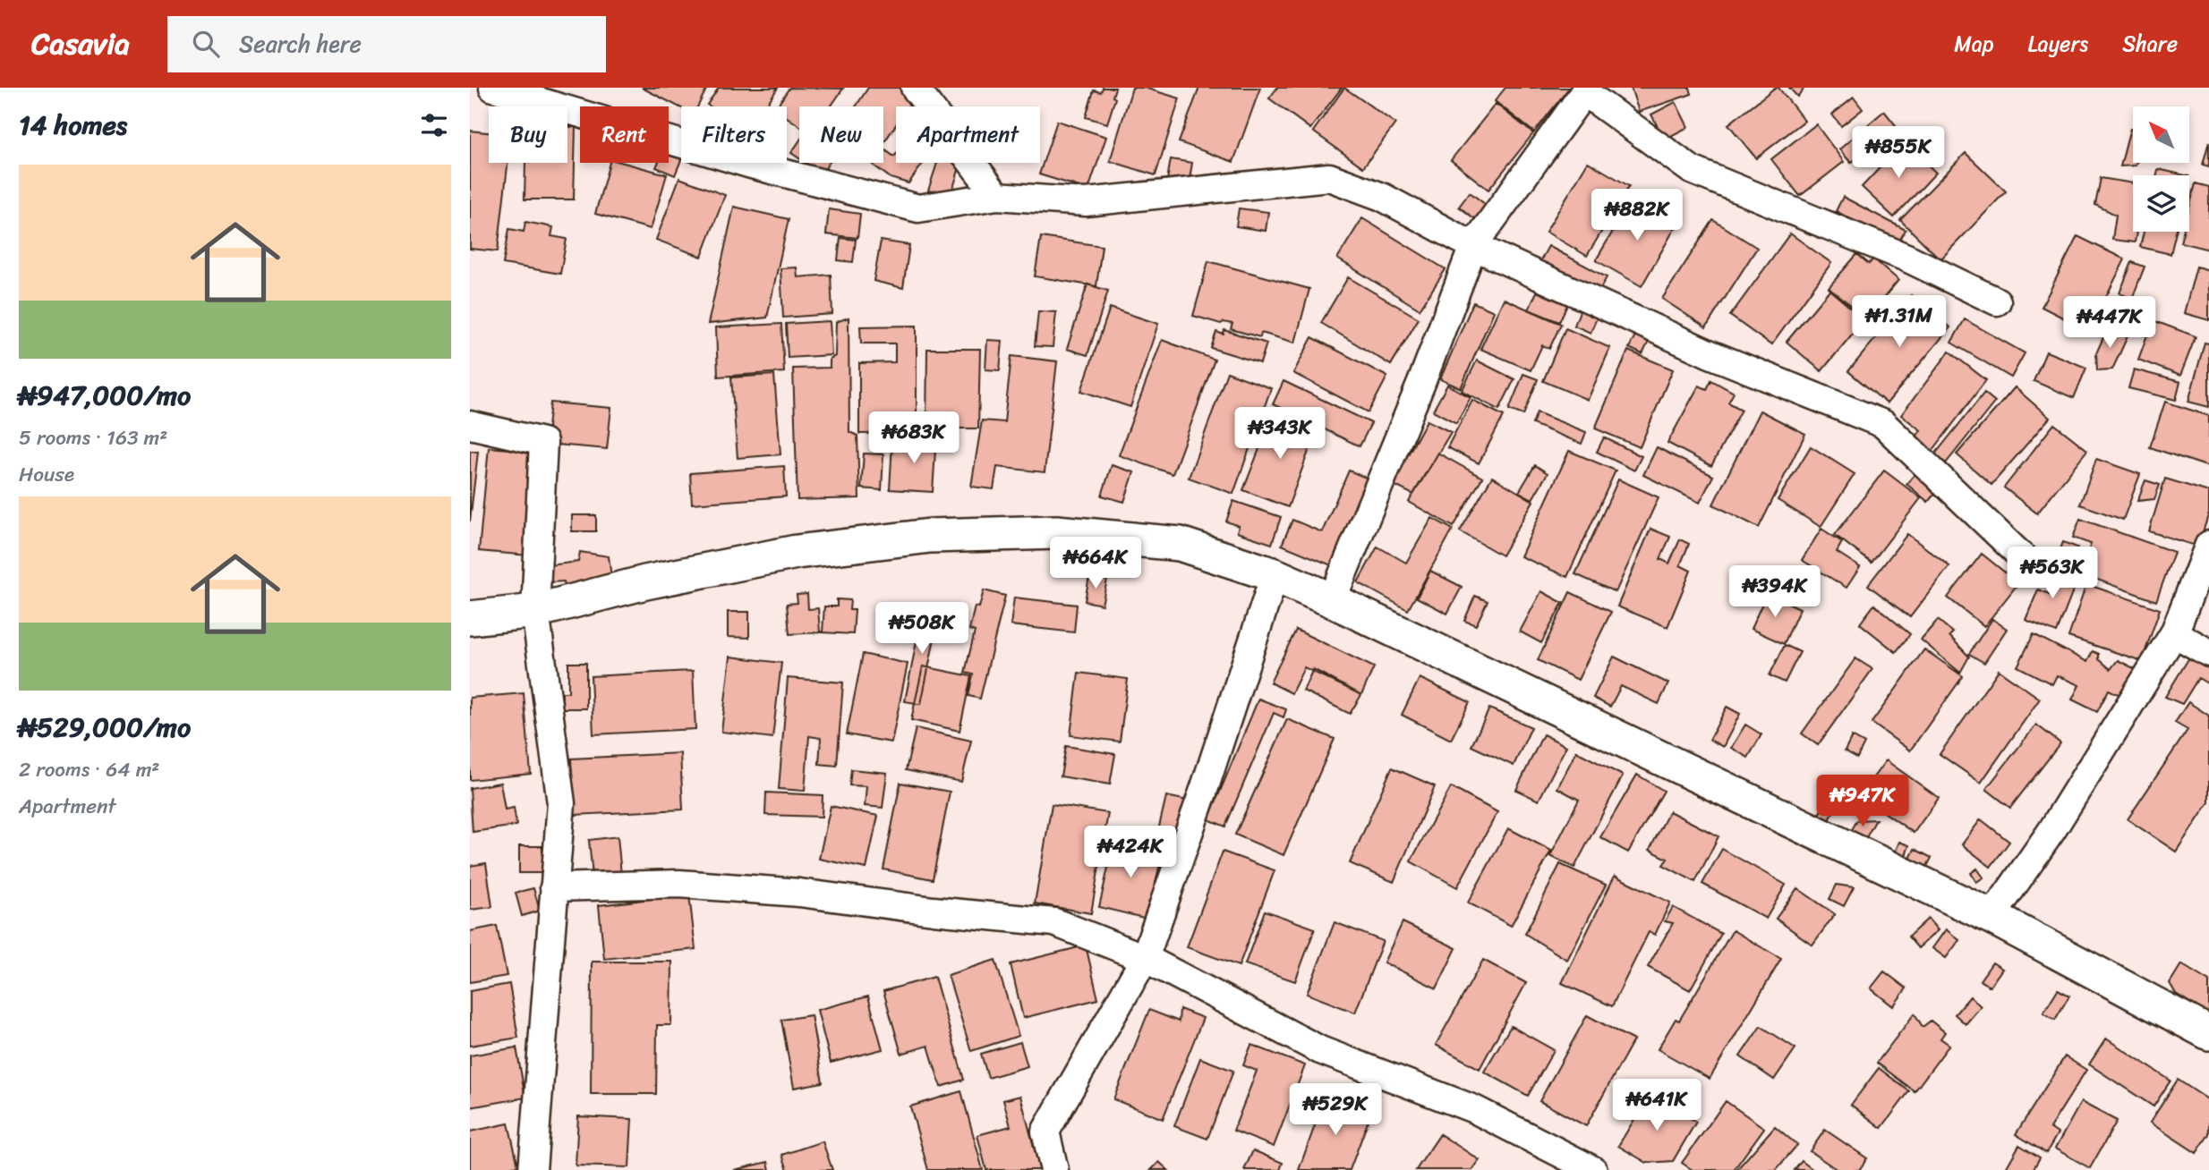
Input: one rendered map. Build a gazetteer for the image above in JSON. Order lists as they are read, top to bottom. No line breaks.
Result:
{"north":"top left","page":{"header":"Casavia","search":"Search here","nav":["Map","Layers","Share"],"heading":"14 homes","chip":["Buy","Rent","Filters","New","Apartment"],"price":["₦855K","₦882K","₦1.31M","₦447K","₦343K","₦683K","₦664K","₦563K","₦394K","₦508K","₦947K","₦424K","₦641K","₦529K"],"list":[{"name":"₦947,000/mo","note":"5 rooms · 163 m² · House"},{"name":"₦529,000/mo","note":"2 rooms · 64 m² · Apartment"}]}}
